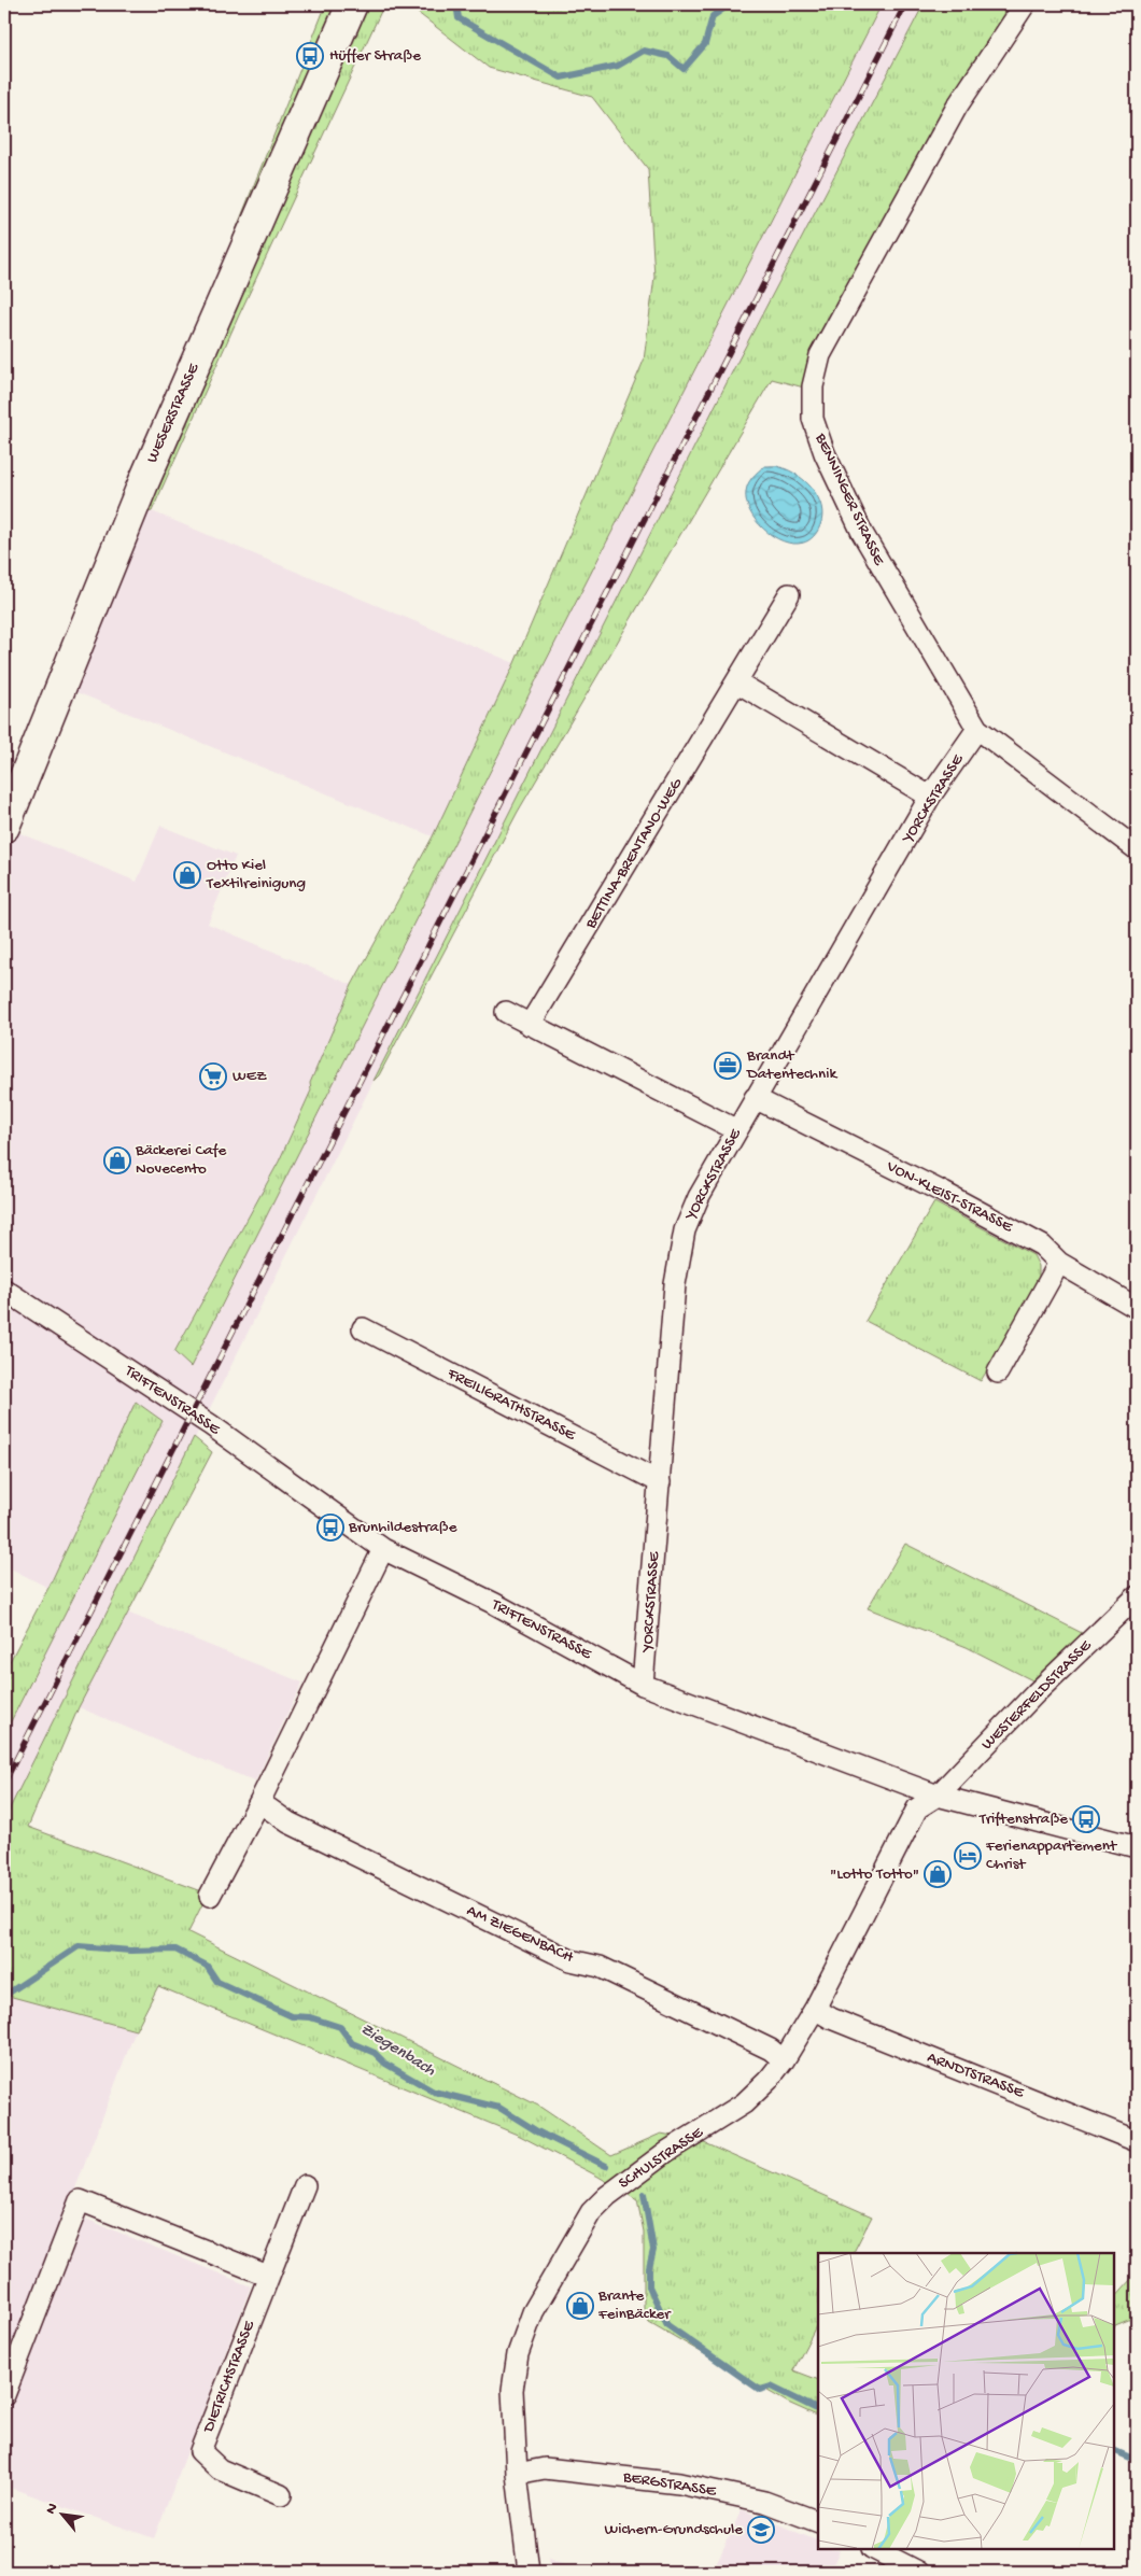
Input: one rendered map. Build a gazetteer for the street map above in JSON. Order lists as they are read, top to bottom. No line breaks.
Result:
{"streets":{"street":["WESERSTRASSE","BENNINGER STRASSE","YORCKSTRASSE","BETTINA-BRENTANO-WEG","VON-KLEIST-STRASSE","TRIFTENSTRASSE","FREILIGRATHSTRASSE","WESTERFELDSTRASSE","AM ZIEGENBACH","ARNDTSTRASSE","SCHULSTRASSE","DIETRICHSTRASSE","BERGSTRASSE"]},"crossings":[["BENNINGER STRASSE","YORCKSTRASSE"],["YORCKSTRASSE","VON-KLEIST-STRASSE"],["YORCKSTRASSE","TRIFTENSTRASSE"],["YORCKSTRASSE","FREILIGRATHSTRASSE"],["TRIFTENSTRASSE","WESTERFELDSTRASSE"],["TRIFTENSTRASSE","SCHULSTRASSE"],["WESTERFELDSTRASSE","SCHULSTRASSE"],["AM ZIEGENBACH","SCHULSTRASSE"],["ARNDTSTRASSE","SCHULSTRASSE"],["SCHULSTRASSE","BERGSTRASSE"]],"water":["Ziegenbach"],"places":{"bus stop":["Hüffer Straße","Brunhildestraße","Triftenstraße"],"shop":["Otto Kiel Textilreinigung","Bäckerei Cafe Novecento","\"Lotto Totto\"","Brante FeinBäcker"],"office":["Brandt Datentechnik"],"supermarket":["WEZ"],"hotel":["Ferienappartement Christ"],"school or university":["Wichern-Grundschule"]},"north":"top left"}
